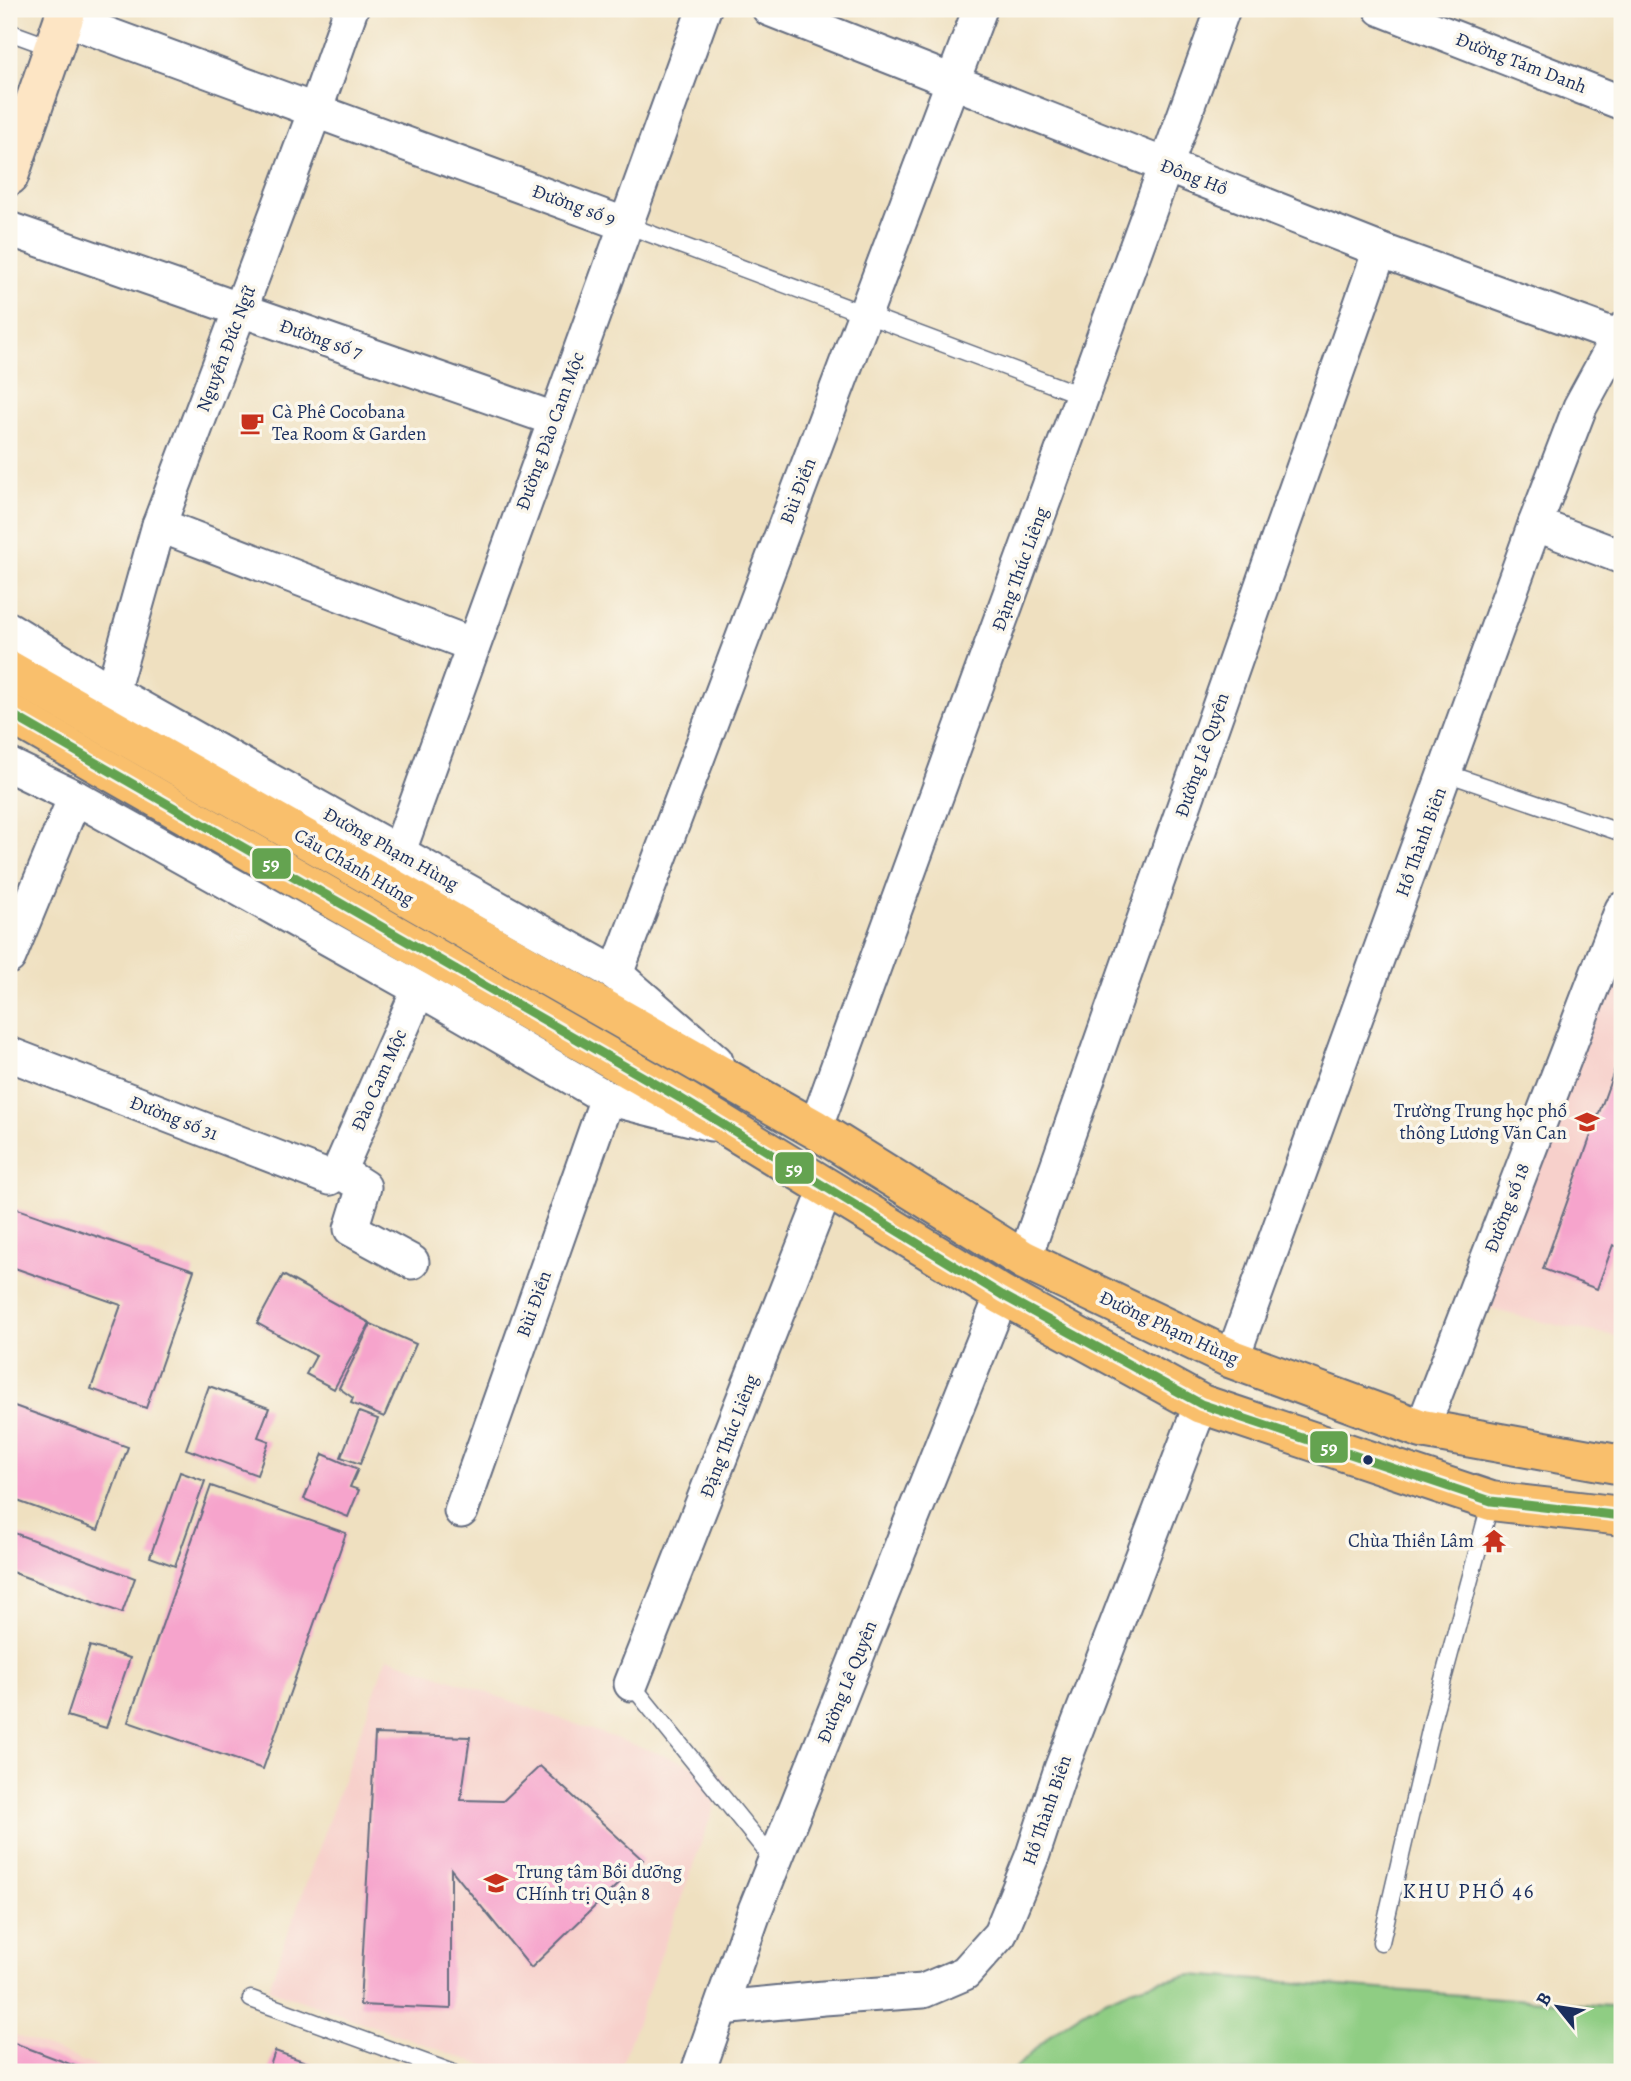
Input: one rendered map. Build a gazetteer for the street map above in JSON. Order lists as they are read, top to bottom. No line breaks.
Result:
{"streets":{"main road":["Đường Phạm Hùng","Cầu Chánh Hưng"],"street":["Đường Tám Danh","Đông Hồ","Đường số 9","Đường số 7","Nguyễn Đức Ngữ","Đường Đào Cam Mộc","Bùi Điền","Đặng Thúc Liêng","Đường Lê Quyên","Hồ Thành Biên","Đào Cam Mộc","Đường số 31","Đường số 18"]},"crossings":[["Đông Hồ","Bùi Điền"],["Đông Hồ","Đặng Thúc Liêng"],["Đông Hồ","Đường Lê Quyên"],["Đông Hồ","Hồ Thành Biên"],["Đường số 9","Nguyễn Đức Ngữ"],["Đường số 9","Đường Đào Cam Mộc"],["Đường số 9","Bùi Điền"],["Đường số 9","Đặng Thúc Liêng"],["Đường số 7","Nguyễn Đức Ngữ"],["Đường số 7","Đường Đào Cam Mộc"],["Nguyễn Đức Ngữ","Đường Phạm Hùng"],["Đường Đào Cam Mộc","Đường Phạm Hùng"],["Bùi Điền","Đường Phạm Hùng"],["Đặng Thúc Liêng","Đường Phạm Hùng"],["Đường Lê Quyên","Hồ Thành Biên"],["Đường Lê Quyên","Đường Phạm Hùng"],["Hồ Thành Biên","Đường Phạm Hùng"],["Đường Phạm Hùng","Cầu Chánh Hưng"],["Đường Phạm Hùng","Đường số 18"],["Đào Cam Mộc","Đường số 31"]],"districts":["KHU PHỐ 46"],"places":{"cafe":["Cà Phê Cocobana Tea Room & Garden"],"school or university":["Trường Trung học phổ thông Lương Văn Can","Trung tâm Bồi dưỡng CHính trị Quận 8"],"temple":["Chùa Thiền Lâm"]},"lines":["transit line 59"],"north":"top left"}
